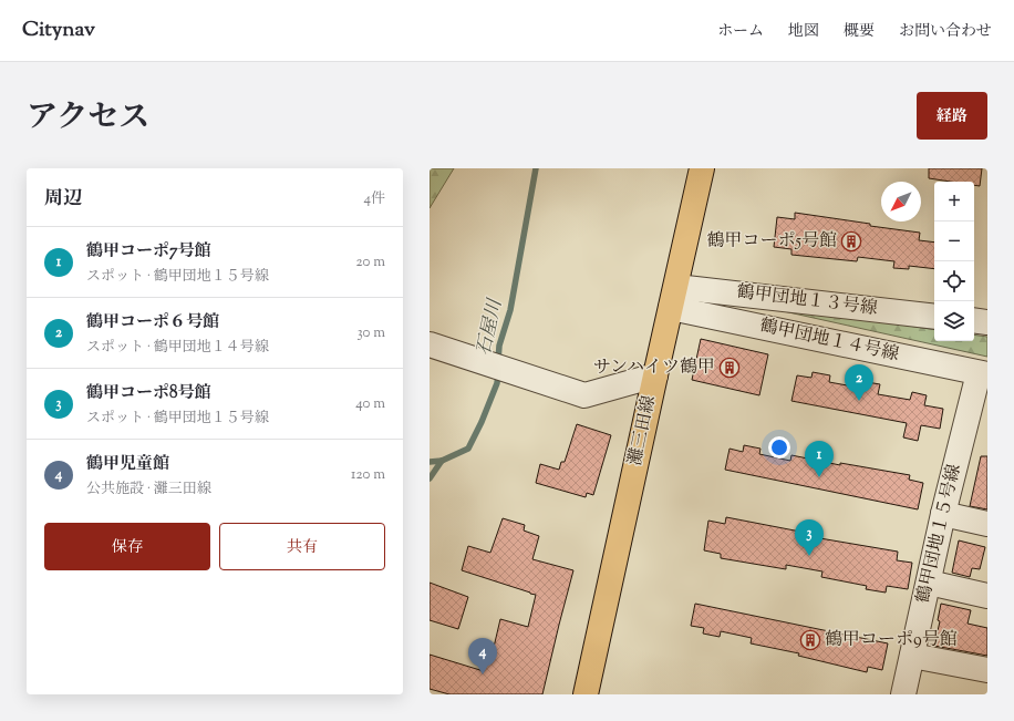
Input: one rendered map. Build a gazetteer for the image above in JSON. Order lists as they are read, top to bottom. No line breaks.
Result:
{"streets":{"main road":["灘三田線"],"street":["鶴甲団地１３号線","鶴甲団地１４号線","鶴甲団地１５号線"]},"crossings":[["鶴甲団地１３号線","鶴甲団地１４号線"],["鶴甲団地１３号線","灘三田線"],["鶴甲団地１４号線","灘三田線"],["鶴甲団地１４号線","鶴甲団地１５号線"]],"water":["石屋川"],"places":{"building":["鶴甲コーポ5号館","サンハイツ鶴甲","鶴甲コーポ9号館"]},"north":"bottom left","page":{"header":"Citynav","nav":["ホーム","地図","概要","お問い合わせ"],"title":"アクセス","buttons":["経路",["保存","共有"]],"heading":["周辺","4件"],"map_buttons":["+","−"],"list":[{"mark":"1","name":"鶴甲コーポ7号館","note":"スポット · 鶴甲団地１５号線","value":"20 m"},{"mark":"2","name":"鶴甲コーポ６号館","note":"スポット · 鶴甲団地１４号線","value":"30 m"},{"mark":"3","name":"鶴甲コーポ8号館","note":"スポット · 鶴甲団地１５号線","value":"40 m"},{"mark":"4","name":"鶴甲児童館","note":"公共施設 · 灘三田線","value":"120 m"}],"pins":["2","1","3","4"]}}
